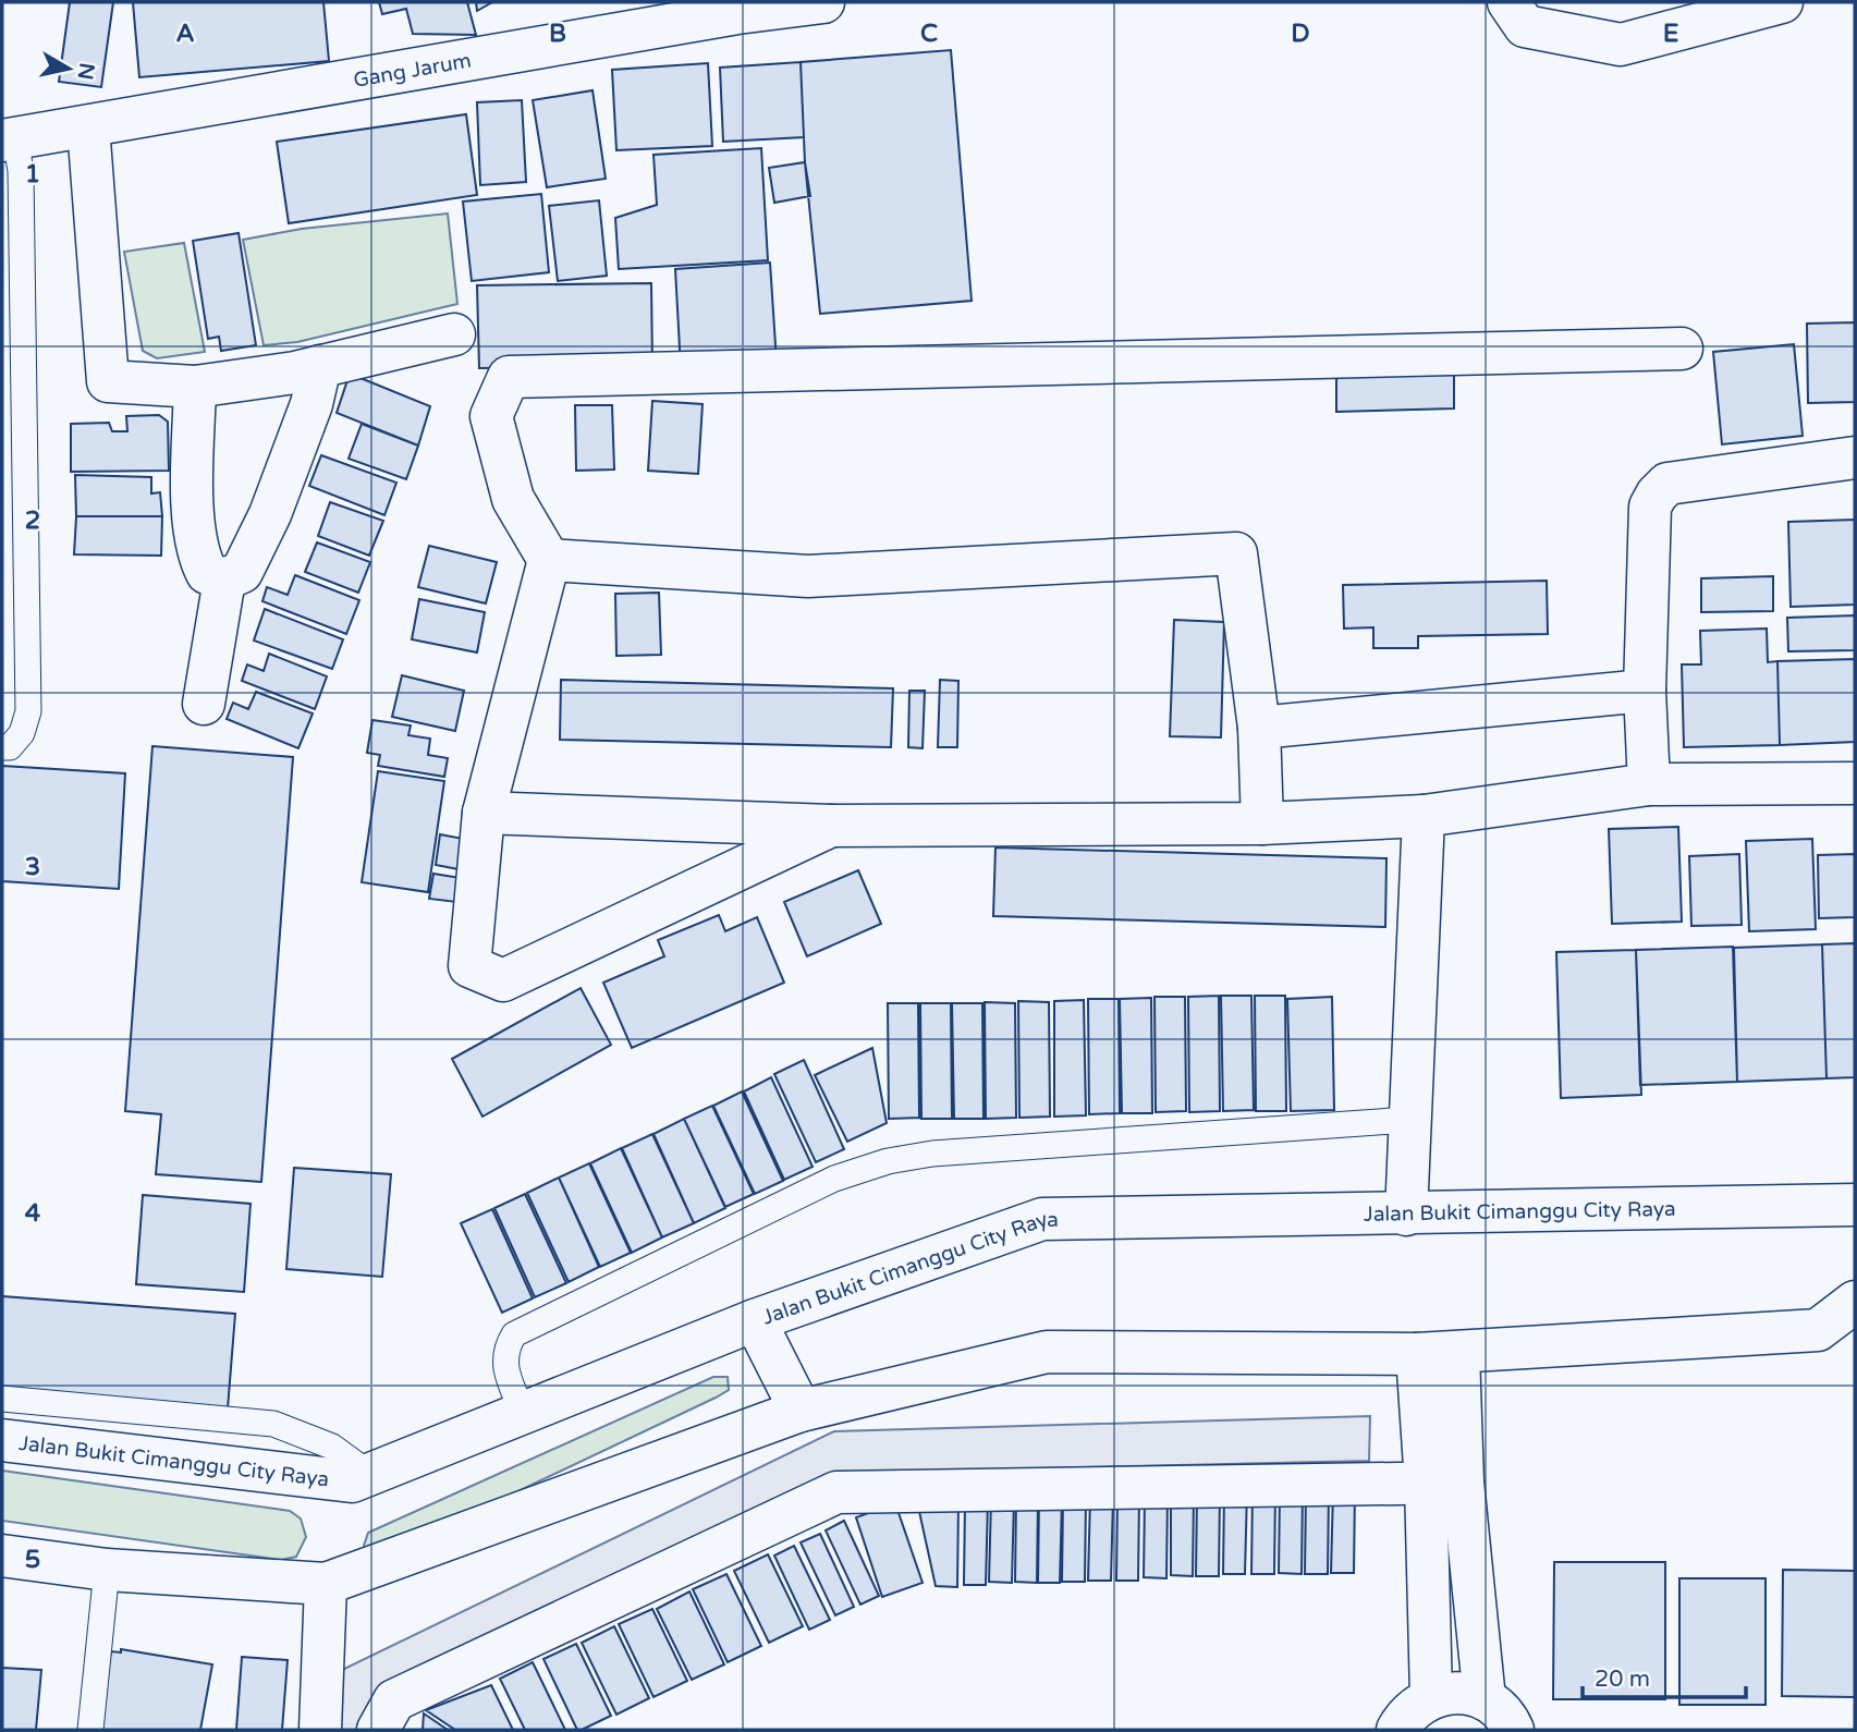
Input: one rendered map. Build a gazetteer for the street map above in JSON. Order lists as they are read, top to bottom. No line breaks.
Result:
{"streets":{"street":["Gang Jarum","Jalan Bukit Cimanggu City Raya"]},"scale_bar":"20 m","north":"right","grid":{"columns":["A","B","C","D","E"],"rows":["1","2","3","4","5"]}}
